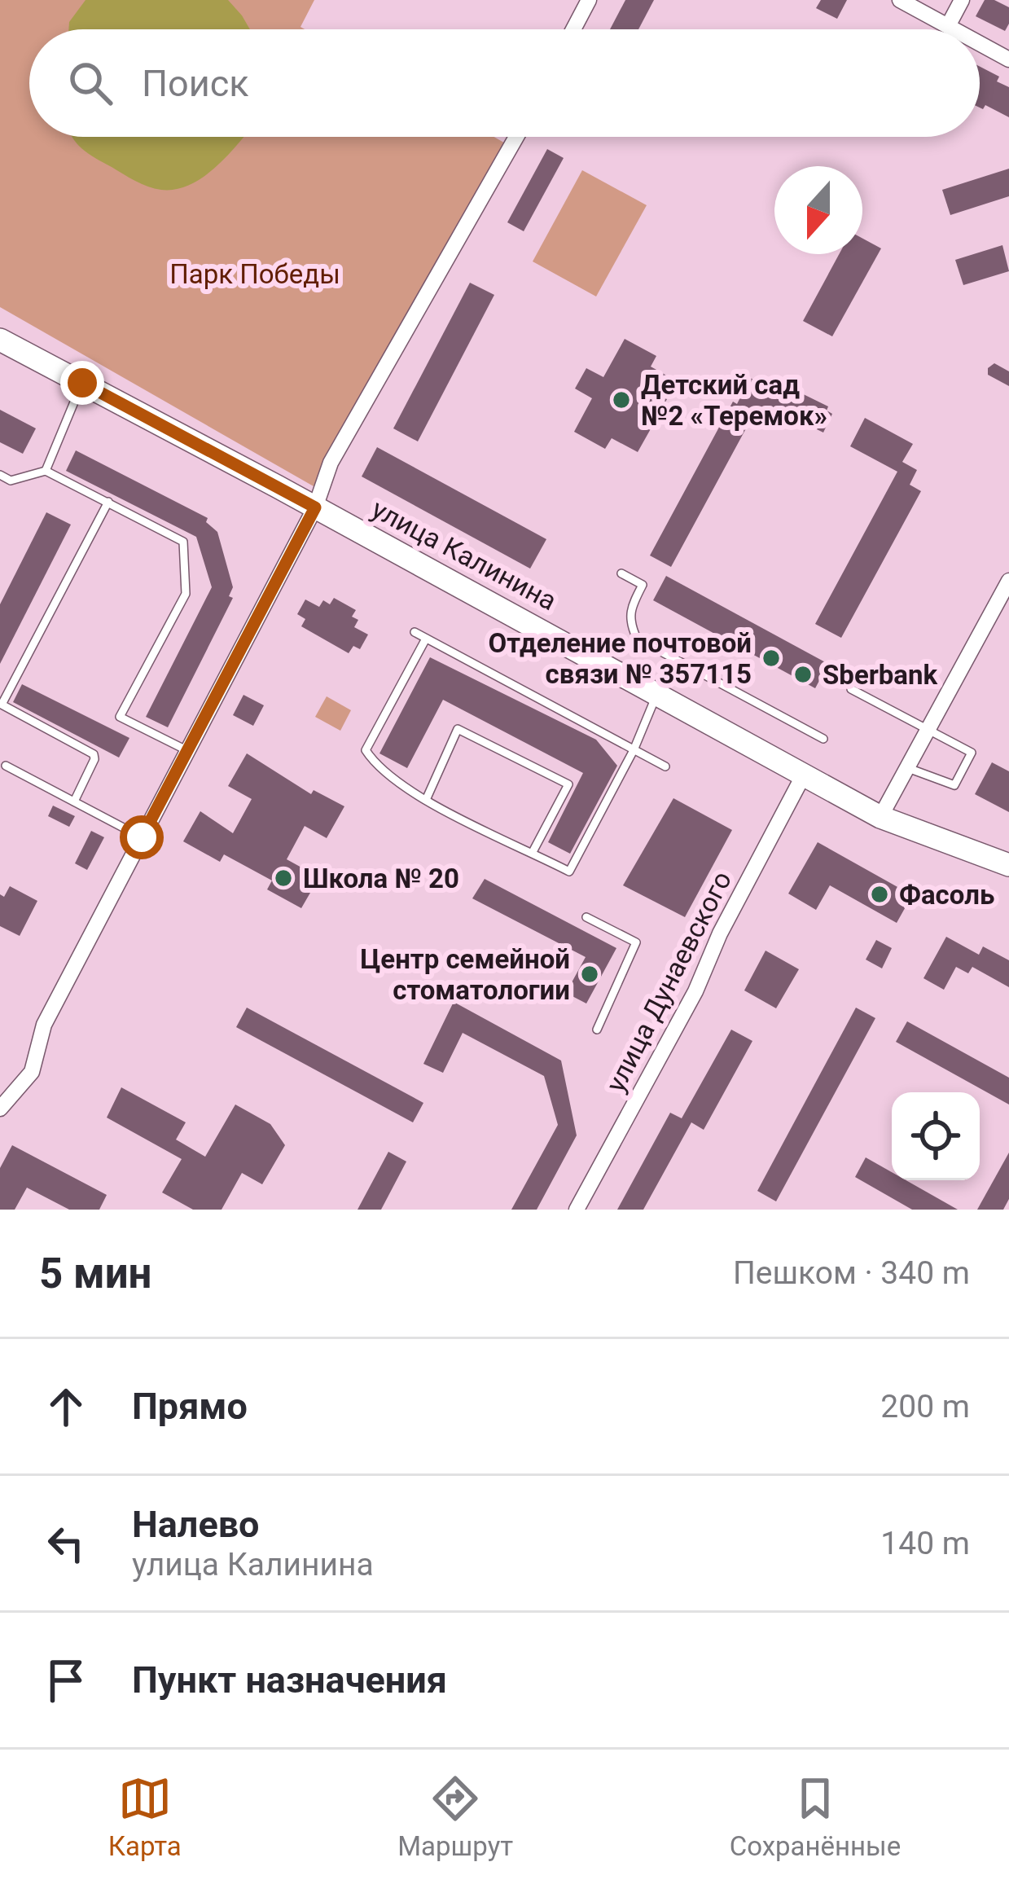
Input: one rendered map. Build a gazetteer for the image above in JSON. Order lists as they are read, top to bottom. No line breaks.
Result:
{"streets":{"main road":["улица Калинина"],"street":["улица Дунаевского"]},"crossings":[["улица Калинина","улица Дунаевского"]],"parks":["Парк Победы"],"places":["Детский сад №2 «Теремок»","Отделение почтовой связи № 357115","Sberbank","Школа № 20","Фасоль","Центр cемейной cтоматологии"],"north":"bottom","page":{"search":"Поиск","heading":["5 мин","Пешком · 340 m"],"list":[["Прямо","200 m"],["Налево","улица Калинина","140 m"],"Пункт назначения"],"nav":["Карта","Маршрут","Сохранённые"]}}
